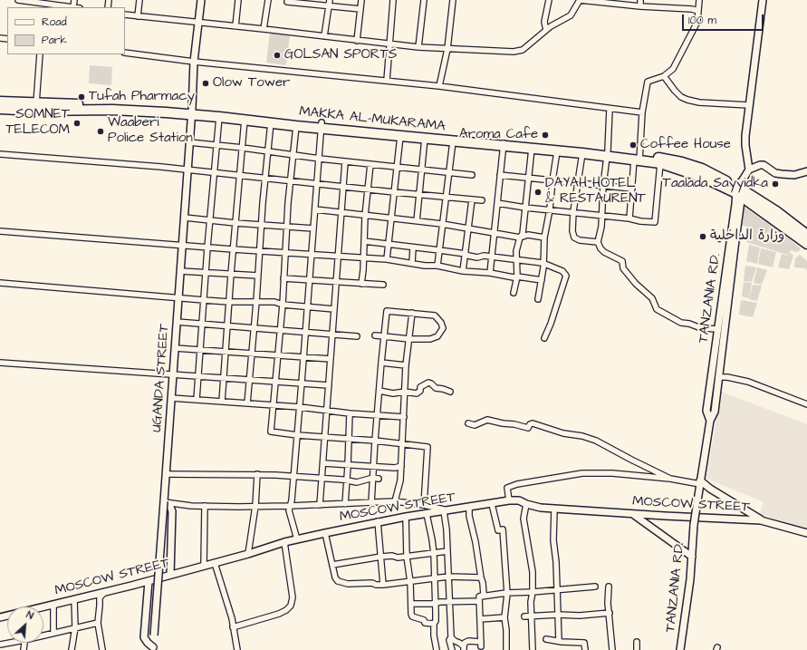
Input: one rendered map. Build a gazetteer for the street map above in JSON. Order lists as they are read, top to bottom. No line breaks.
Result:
{"streets":{"highway":["MAKKA AL-MUKARAMA"],"street":["TANZANIA RD.","UGANDA STREET","MOSCOW STREET"]},"crossings":[["MAKKA AL-MUKARAMA","TANZANIA RD."],["MAKKA AL-MUKARAMA","UGANDA STREET"]],"places":["GOLSAN SPORTS","Olow Tower","Tufah Pharmacy","SOMNET TELECOM","Waaberi Police Station","Aroma Cafe","Coffee House","Taalada Sayyidka","DAYAH HOTEL & RESTAURENT","وزارة الداخلية"],"legend":["Road","Park"],"scale_bar":"100 m","north":"top right"}
